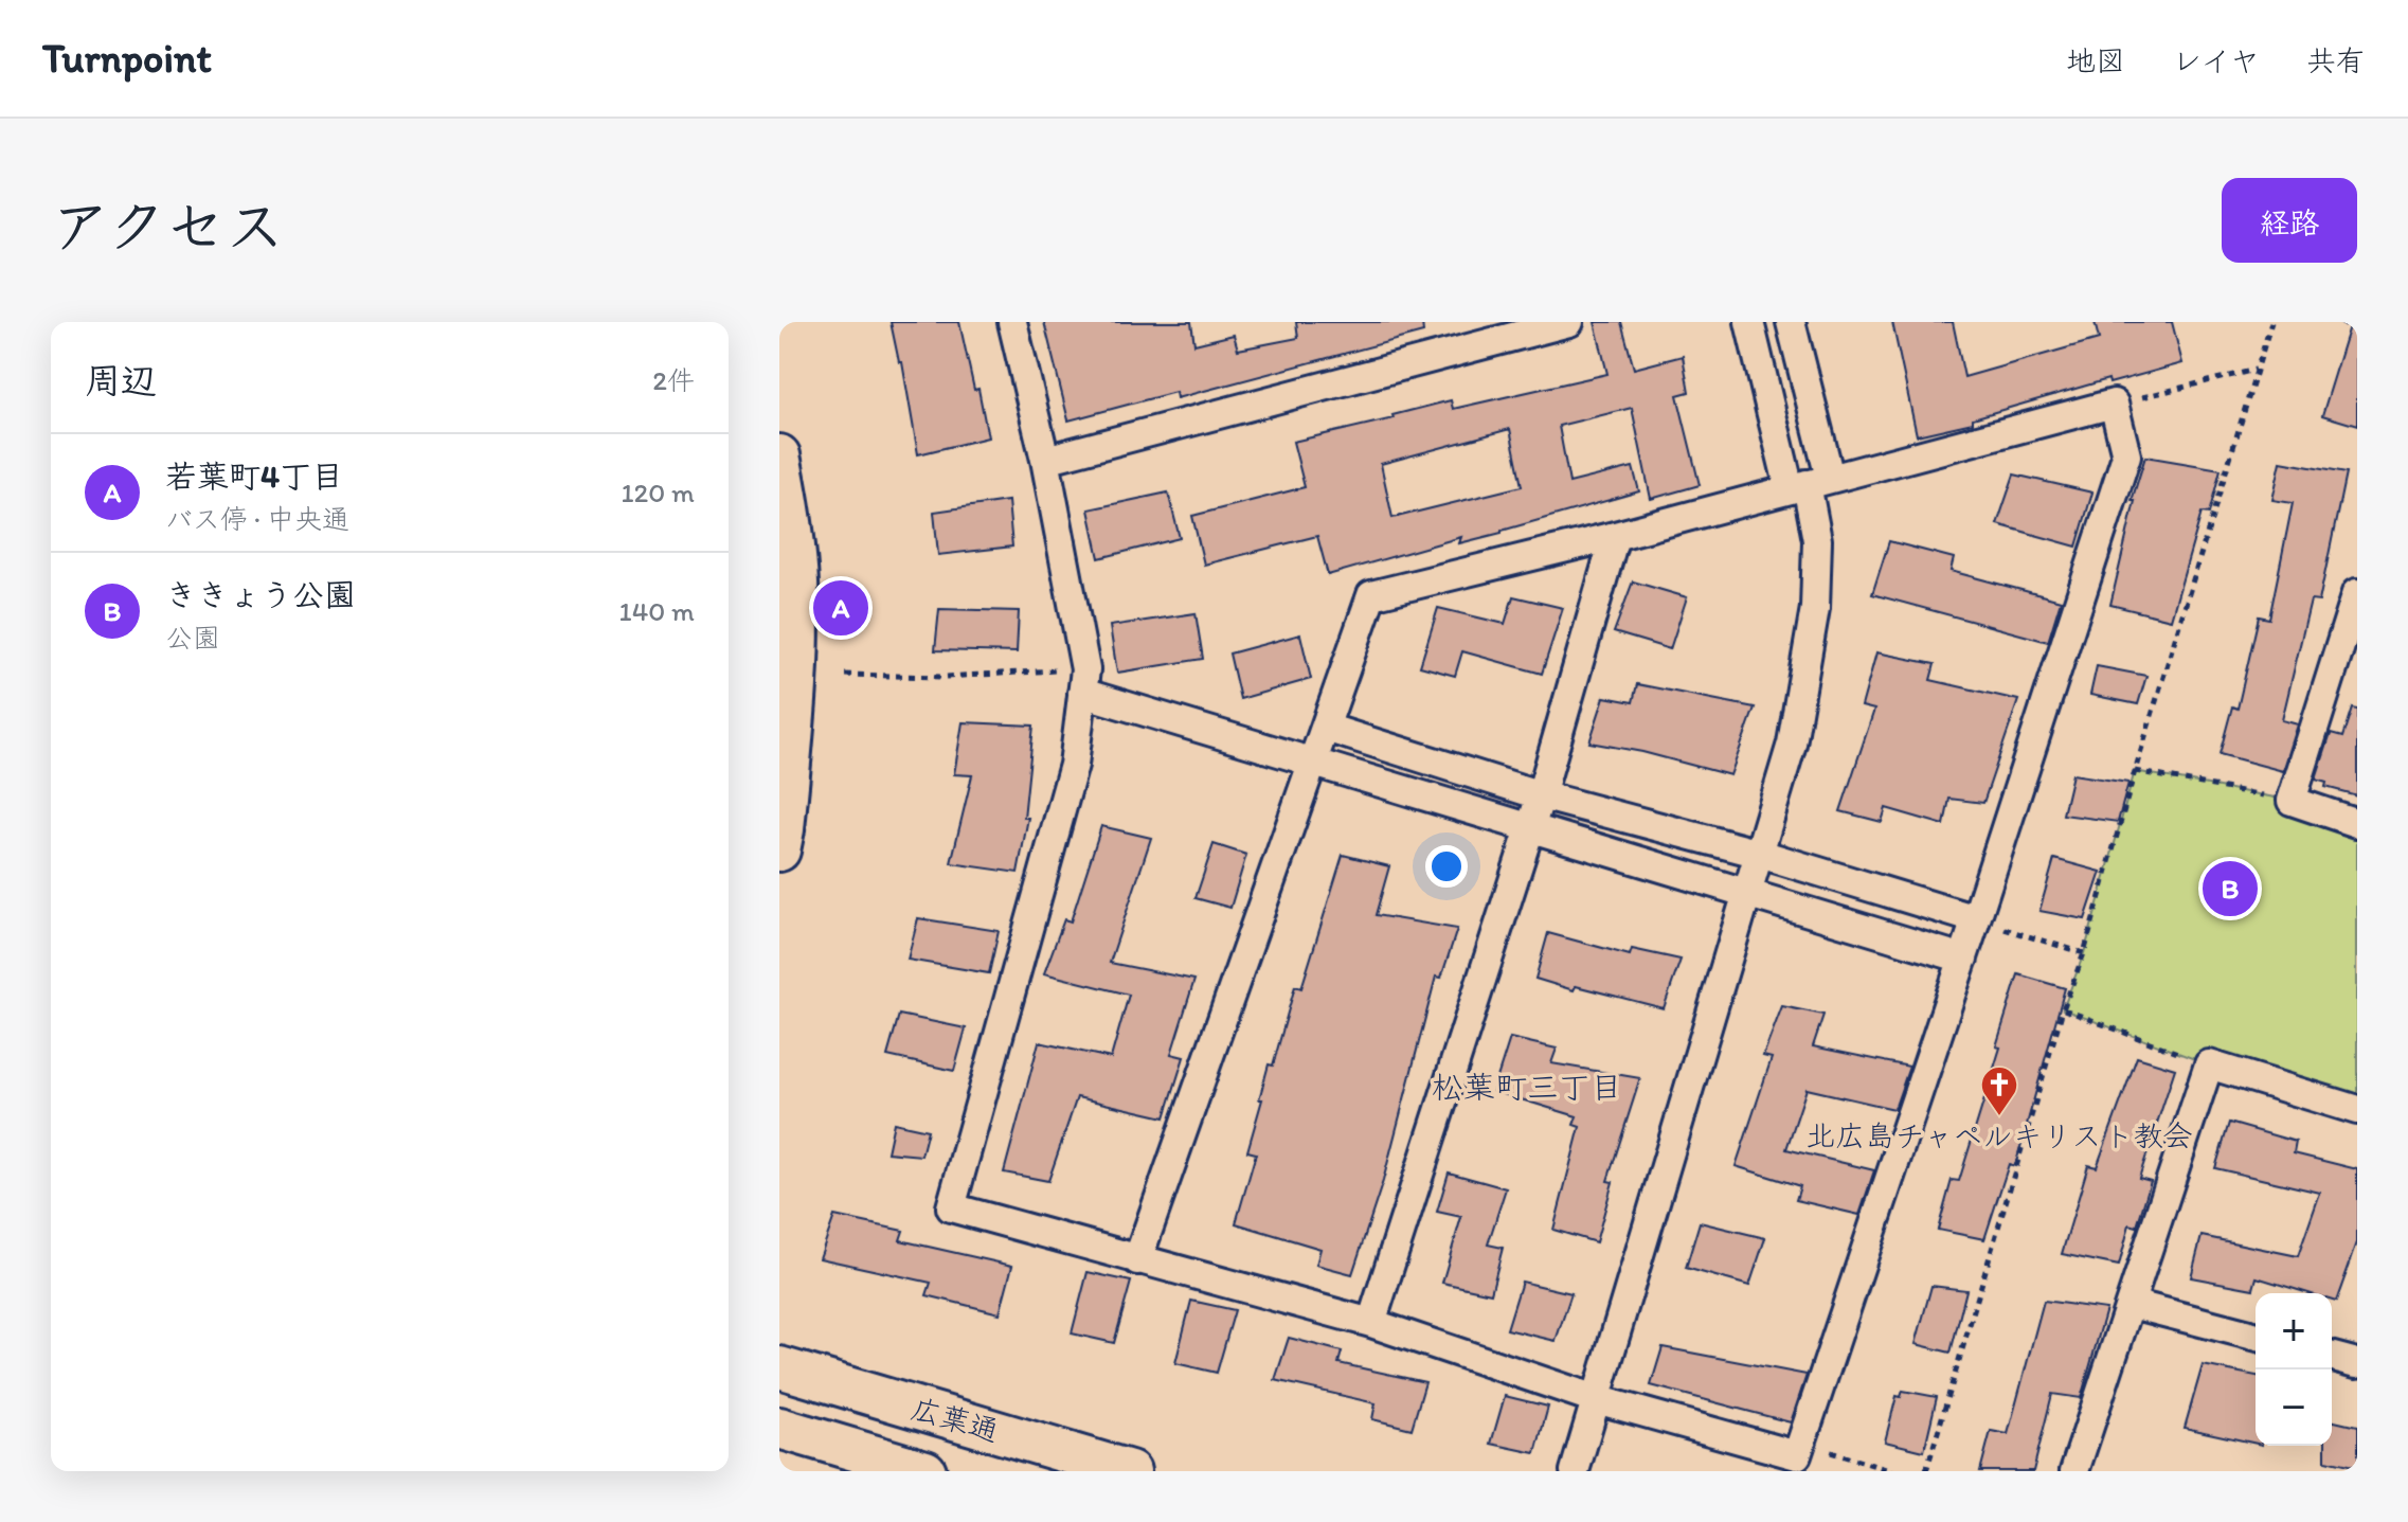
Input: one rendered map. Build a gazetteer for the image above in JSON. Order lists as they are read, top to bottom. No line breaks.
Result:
{"streets":{"street":["広葉通"]},"districts":["松葉町三丁目"],"places":{"church":["北広島チャペルキリスト教会"]},"page":{"header":"Turnpoint","nav":["地図","レイヤ","共有"],"title":"アクセス","buttons":"経路","heading":["周辺","2件"],"list":[{"mark":"A","name":"若葉町4丁目","note":"バス停 · 中央通","value":"120 m"},{"mark":"B","name":"ききょう公園","note":"公園","value":"140 m"}],"pins":["A","B"],"map_buttons":["+","−"]}}
